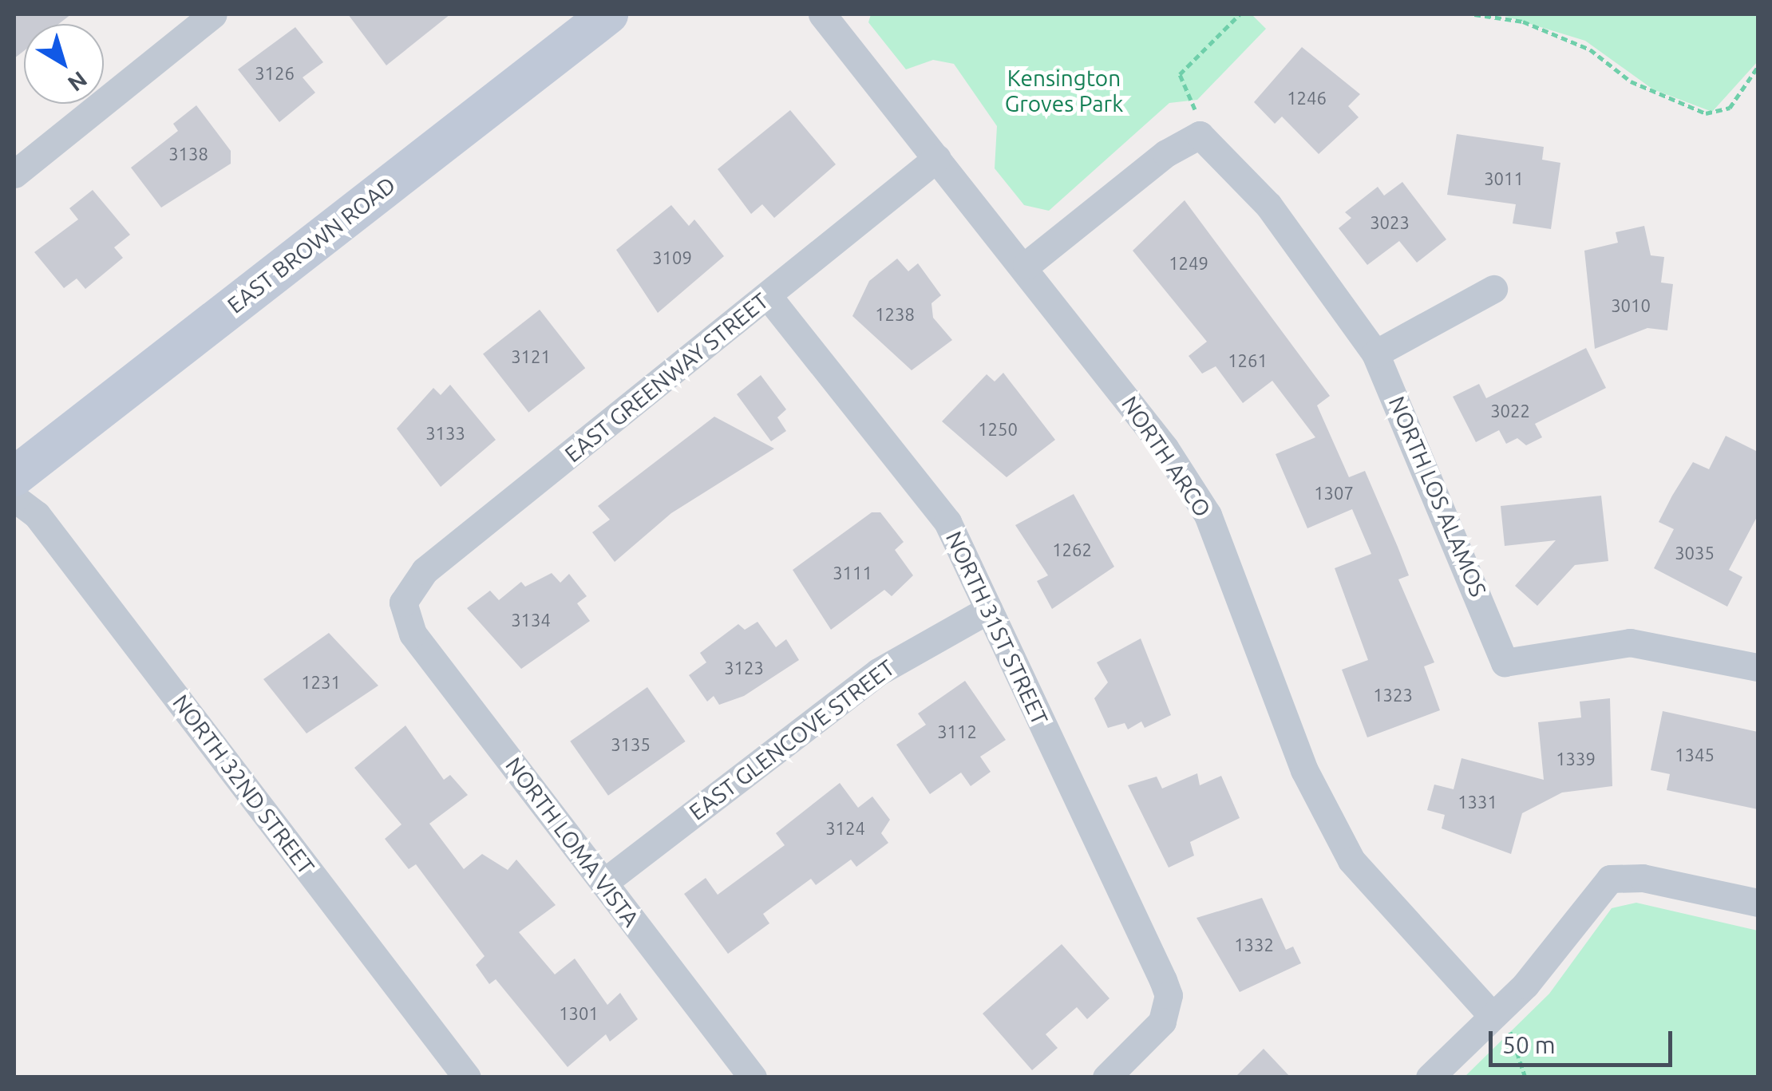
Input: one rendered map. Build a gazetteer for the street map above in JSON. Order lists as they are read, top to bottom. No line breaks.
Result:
{"streets":{"main road":["EAST BROWN ROAD"],"street":["EAST GREENWAY STREET","NORTH ARCO","NORTH LOS ALAMOS","NORTH 31ST STREET","EAST GLENCOVE STREET","NORTH 32ND STREET","NORTH LOMA VISTA"]},"crossings":[["EAST GREENWAY STREET","NORTH ARCO"],["EAST GREENWAY STREET","NORTH 31ST STREET"],["EAST GREENWAY STREET","NORTH LOMA VISTA"],["NORTH 31ST STREET","EAST GLENCOVE STREET"],["EAST GLENCOVE STREET","NORTH LOMA VISTA"]],"parks":["Kensington Groves Park"],"house_numbers":["3126","1246","3138","3011","3023","3109","1249","3010","1238","3121","1261","3022","1250","3133","1307","1262","3035","3111","3134","3123","1231","1323","3112","3135","1345","1339","1331","3124","1332","1301"],"scale_bar":"50 m","north":"bottom right"}
